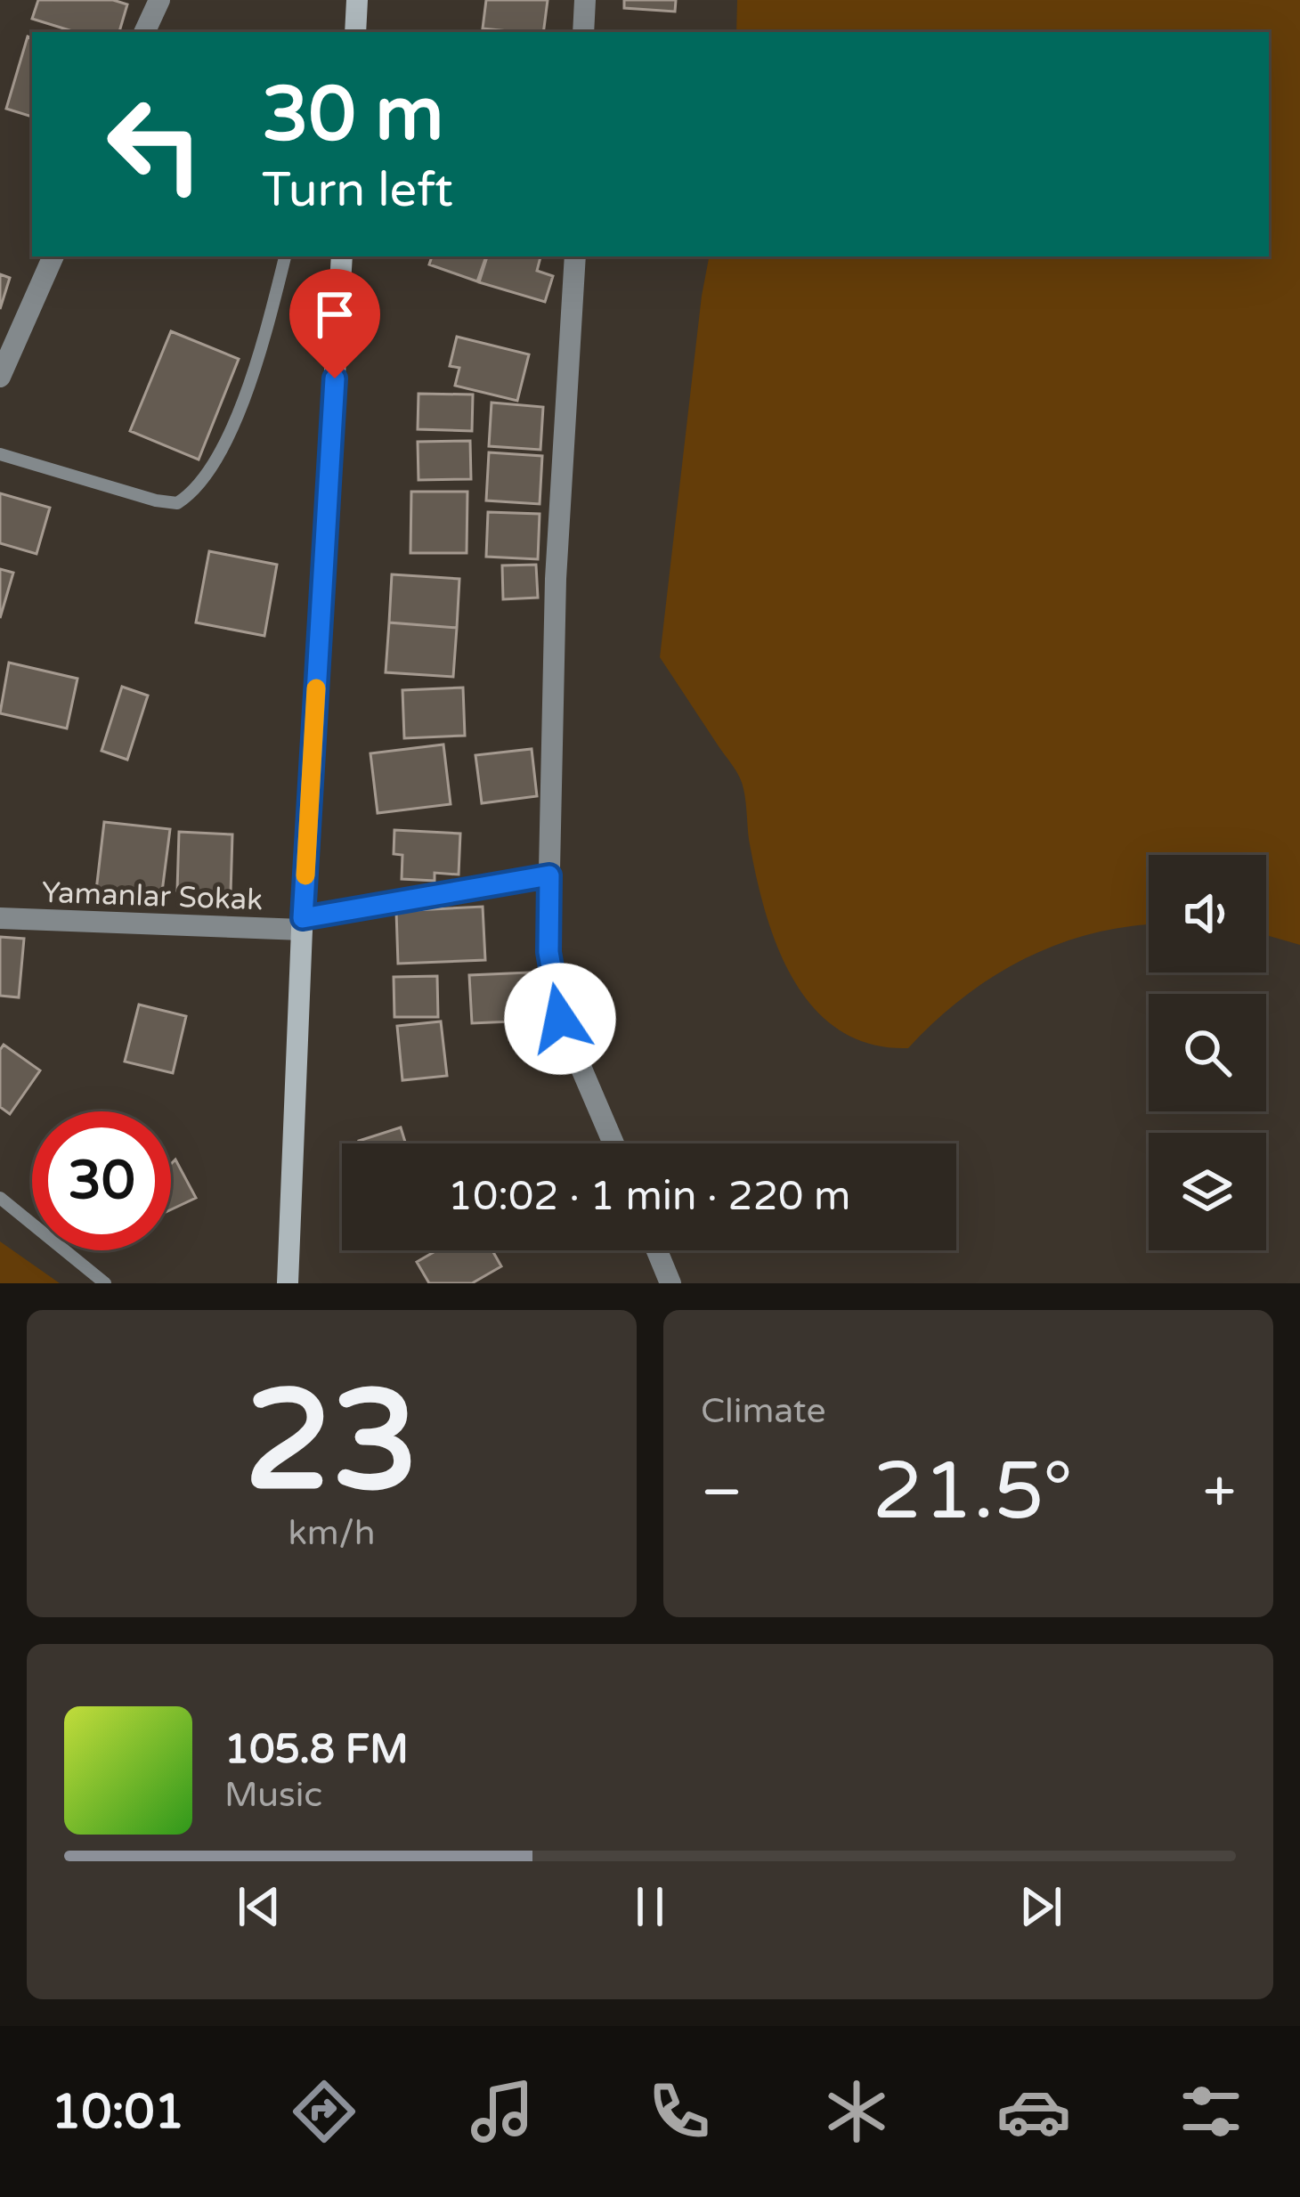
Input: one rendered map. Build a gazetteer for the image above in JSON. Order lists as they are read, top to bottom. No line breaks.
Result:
{"streets":{"street":["Yamanlar Sokak"]},"page":{"turn":["30 m","Turn left"],"limit":"30","trip":"10:02 · 1 min · 220 m","tile":[["23","km/h"],"Climate"],"heat":["−","21.5°","+"],"song":["105.8 FM","Music"],"tabs":"10:01"}}
